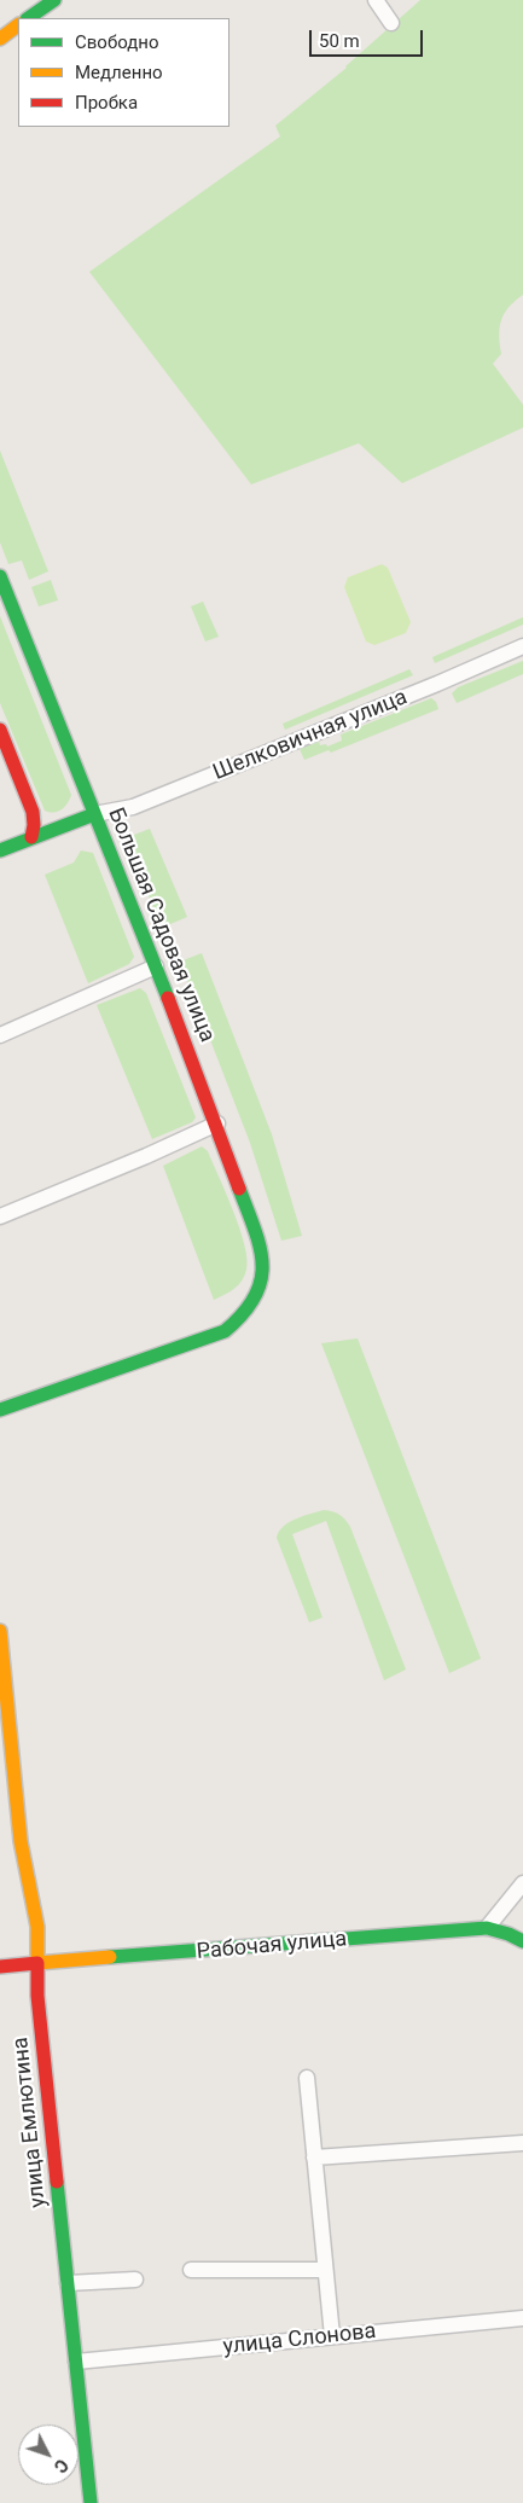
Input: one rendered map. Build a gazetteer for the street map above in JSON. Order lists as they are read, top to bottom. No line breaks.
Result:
{"streets":{"main road":["Большая Садовая улица","Рабочая улица","улица Емлютина"],"street":["Шелковичная улица","улица Слонова"]},"crossings":[["Шелковичная улица","Большая Садовая улица"],["Рабочая улица","улица Емлютина"],["улица Емлютина","улица Слонова"]],"legend":["Свободно","Медленно","Пробка"],"scale_bar":"50 m","north":"bottom right"}
